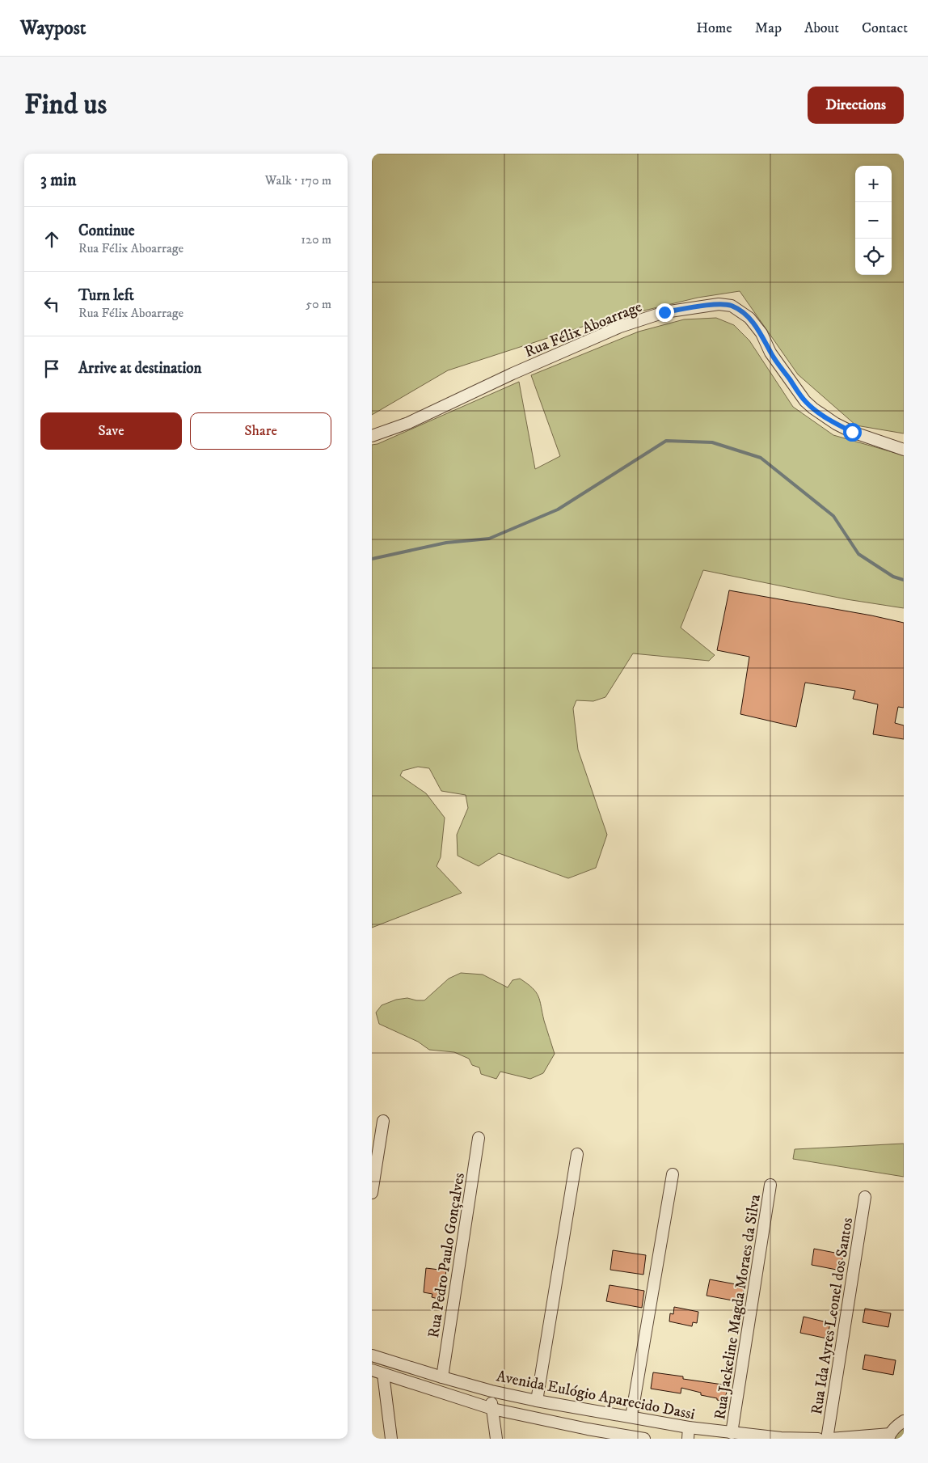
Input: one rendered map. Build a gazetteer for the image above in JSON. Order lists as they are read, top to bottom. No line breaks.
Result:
{"streets":{"street":["Rua Félix Aboarrage","Rua Pedro Paulo Gonçalves","Rua Jackeline Magda Moraes da Silva","Rua Ida Ayres Leonel dos Santos","Avenida Eulógio Aparecido Dassi"]},"crossings":[["Rua Pedro Paulo Gonçalves","Avenida Eulógio Aparecido Dassi"],["Rua Jackeline Magda Moraes da Silva","Avenida Eulógio Aparecido Dassi"]],"page":{"header":"Waypost","nav":["Home","Map","About","Contact"],"buttons":["Directions",["Save","Share"]],"title":"Find us","heading":["3 min","Walk · 170 m"],"map_buttons":["+","−"],"list":[["Continue","Rua Félix Aboarrage","120 m"],["Turn left","Rua Félix Aboarrage","50 m"],"Arrive at destination"]}}
